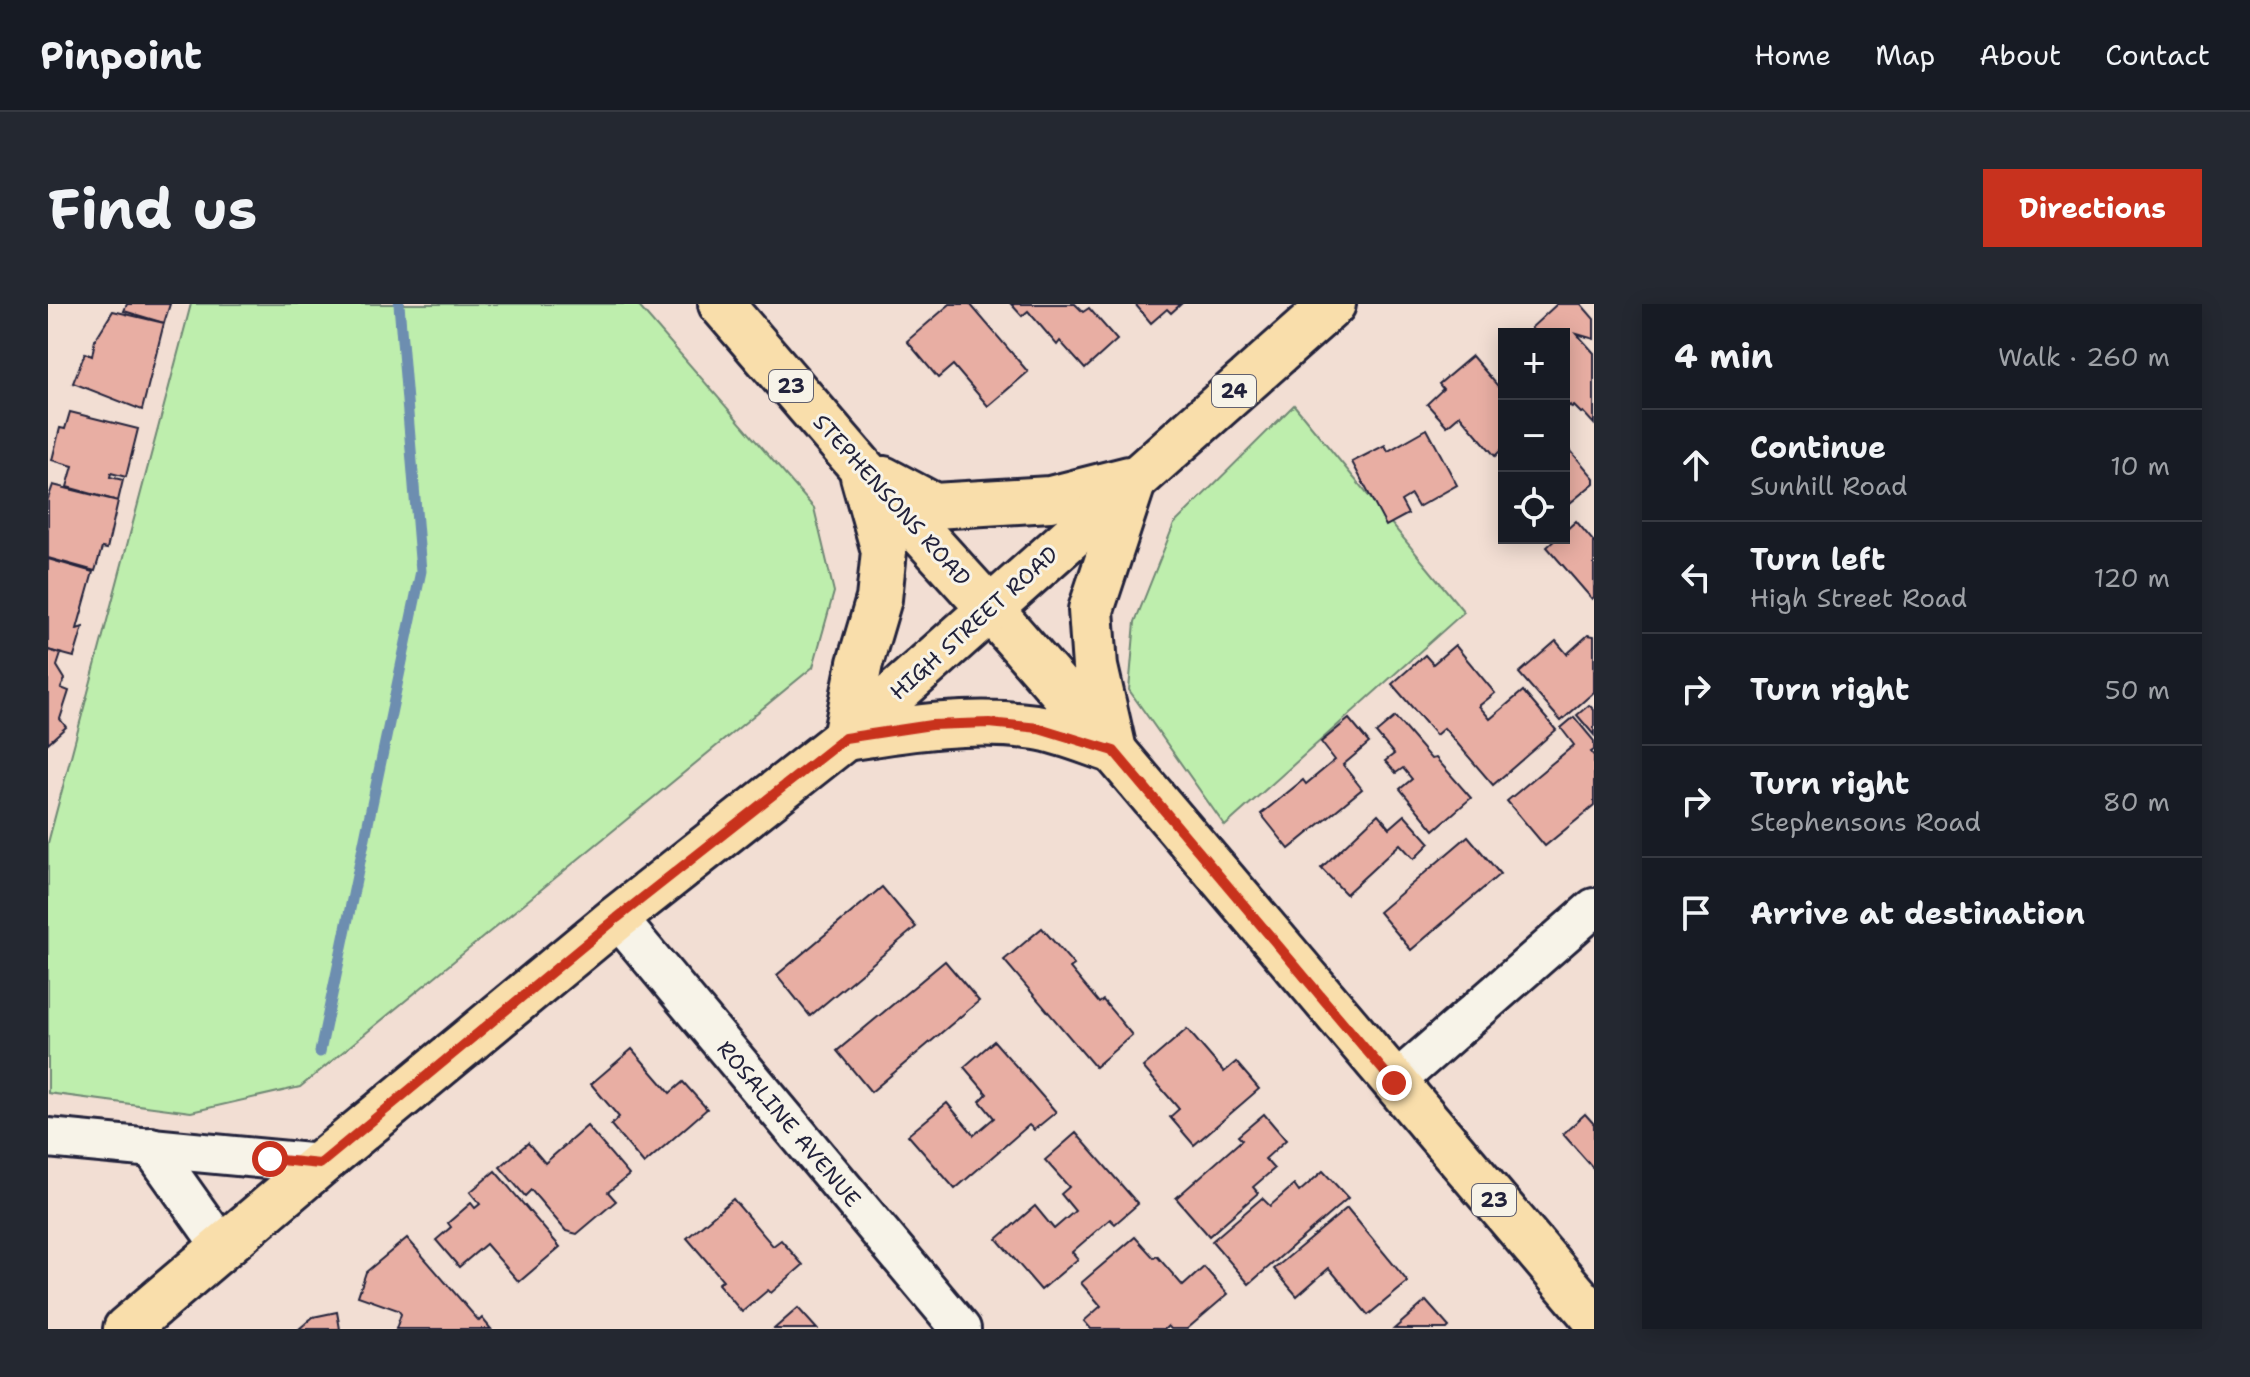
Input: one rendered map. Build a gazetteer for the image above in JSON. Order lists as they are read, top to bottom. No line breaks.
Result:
{"streets":{"main road":["23","24","STEPHENSONS ROAD","HIGH STREET ROAD"],"street":["ROSALINE AVENUE"]},"crossings":[["STEPHENSONS ROAD","HIGH STREET ROAD"],["HIGH STREET ROAD","ROSALINE AVENUE"]],"page":{"header":"Pinpoint","nav":["Home","Map","About","Contact"],"buttons":"Directions","title":"Find us","heading":["4 min","Walk · 260 m"],"map_buttons":["+","−"],"list":[["Continue","Sunhill Road","10 m"],["Turn left","High Street Road","120 m"],["Turn right","50 m"],["Turn right","Stephensons Road","80 m"],"Arrive at destination"]}}
